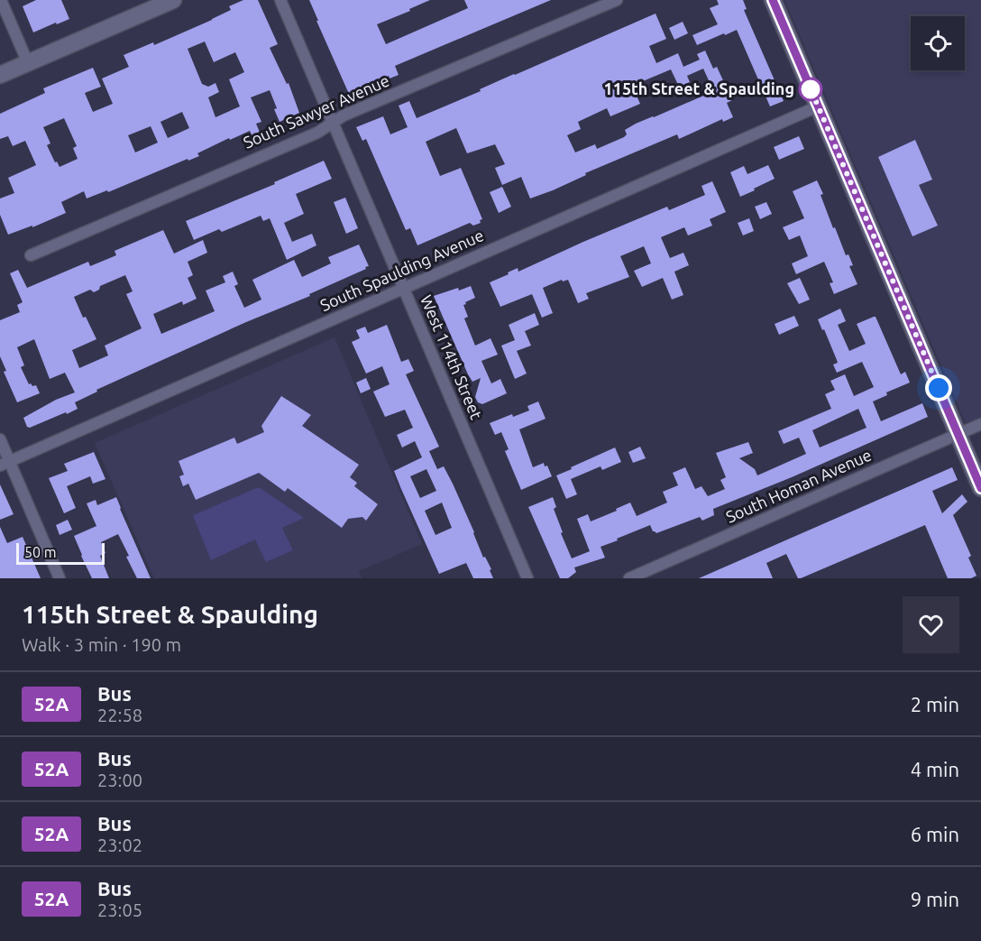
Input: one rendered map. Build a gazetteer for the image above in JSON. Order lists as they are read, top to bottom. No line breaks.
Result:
{"streets":{"street":["South Sawyer Avenue","South Spaulding Avenue","West 114th Street","South Homan Avenue"]},"crossings":[["South Sawyer Avenue","West 114th Street"],["South Spaulding Avenue","West 114th Street"]],"places":["115th Street & Spaulding"],"lines":["bus line 52A"],"scale_bar":"50 m","page":{"scale":"50 m","heading":["115th Street & Spaulding","Walk · 3 min · 190 m"],"list":[{"mark":"52A","name":"Bus","note":"22:58","value":"2 min"},{"mark":"52A","name":"Bus","note":"23:00","value":"4 min"},{"mark":"52A","name":"Bus","note":"23:02","value":"6 min"},{"mark":"52A","name":"Bus","note":"23:05","value":"9 min"}]}}
